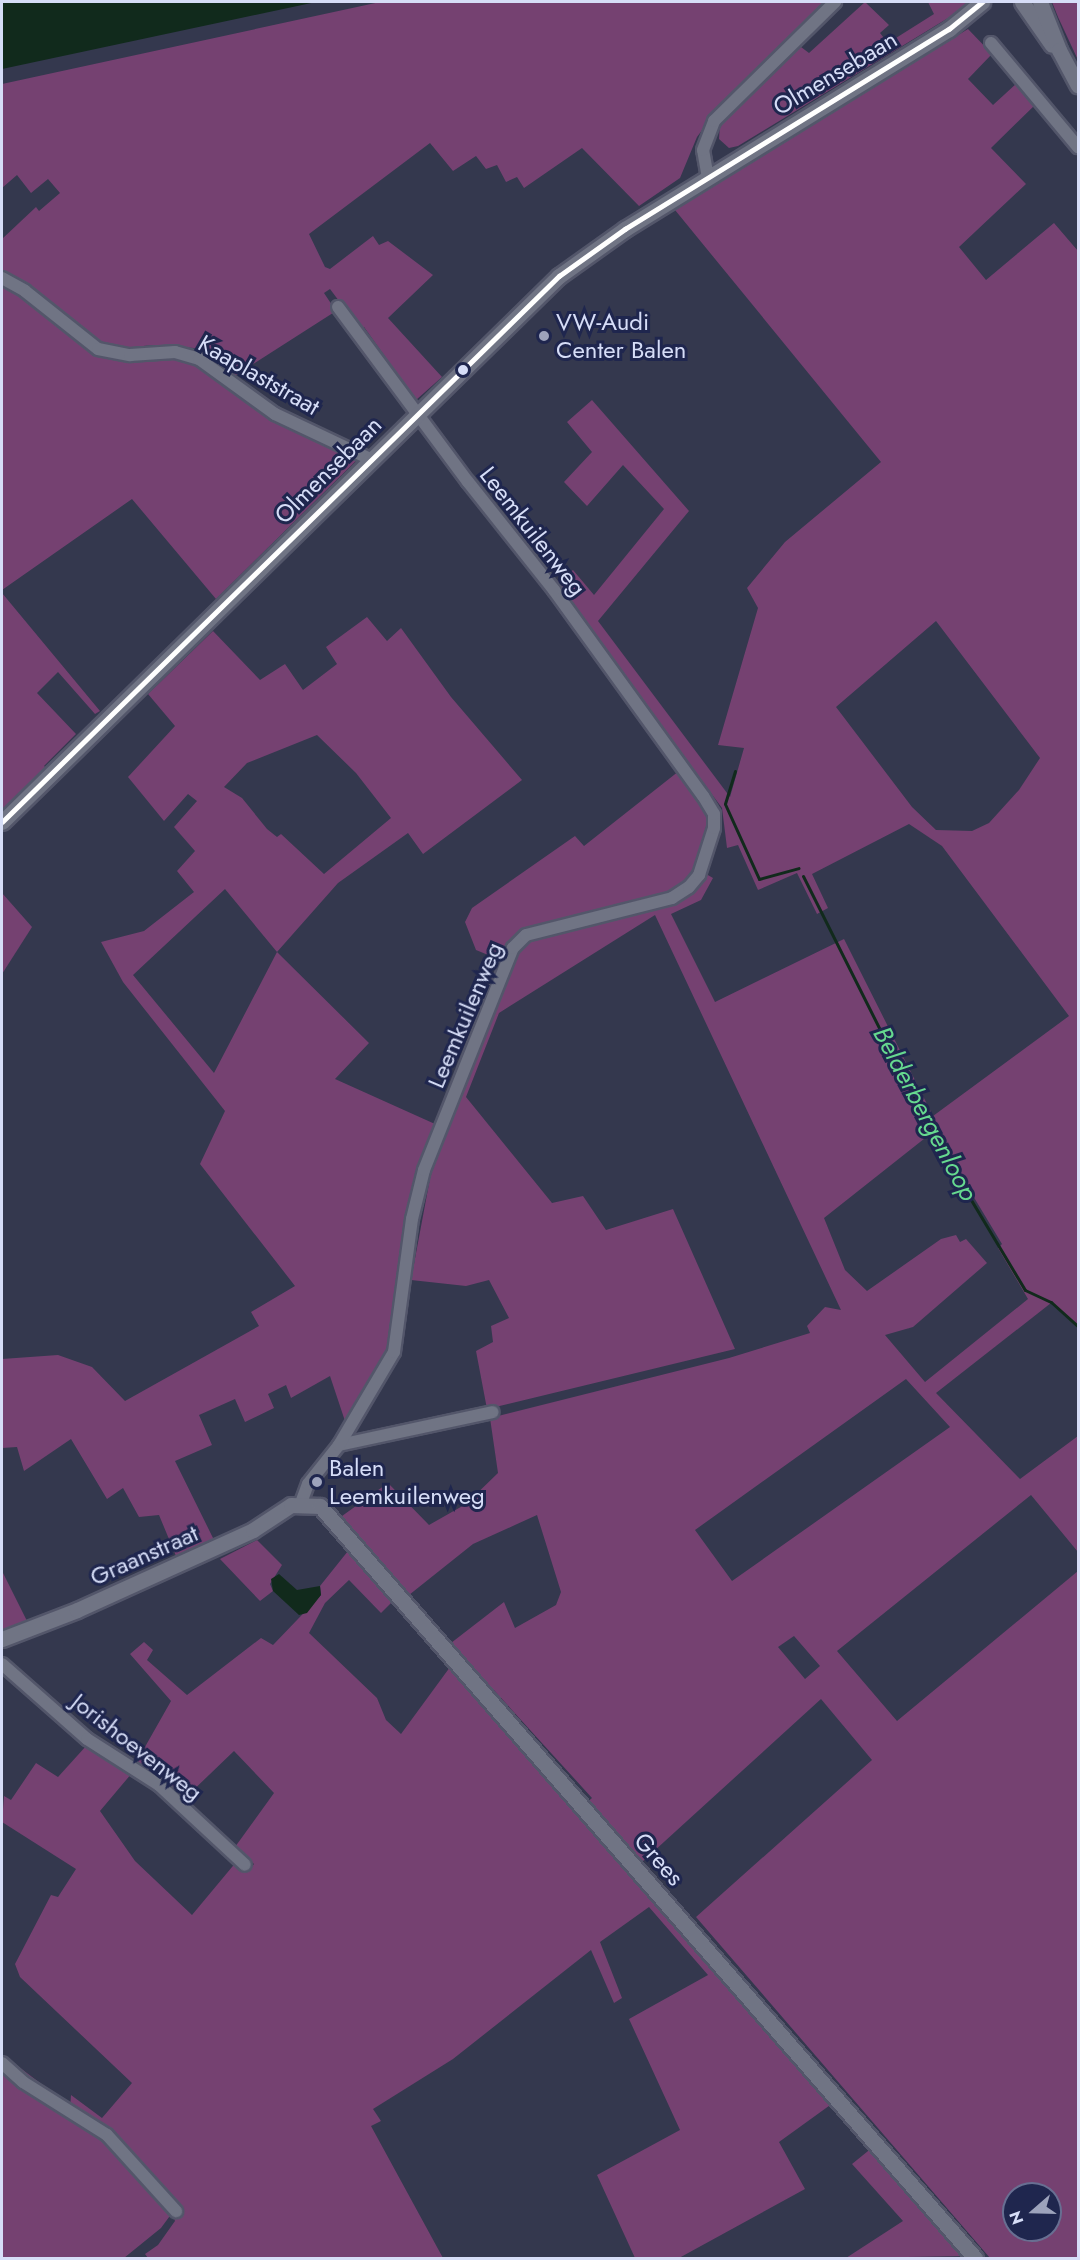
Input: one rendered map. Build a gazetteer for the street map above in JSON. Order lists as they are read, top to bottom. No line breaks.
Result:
{"streets":{"street":["Olmensebaan","Kaaplaststraat","Leemkuilenweg","Graanstraat","Jorishoevenweg","Grees"]},"crossings":[["Olmensebaan","Kaaplaststraat"],["Olmensebaan","Leemkuilenweg"],["Leemkuilenweg","Graanstraat"],["Leemkuilenweg","Grees"],["Graanstraat","Grees"]],"water":["Belderbergenloop"],"places":["VW-Audi Center Balen","Balen Leemkuilenweg"],"north":"left"}
